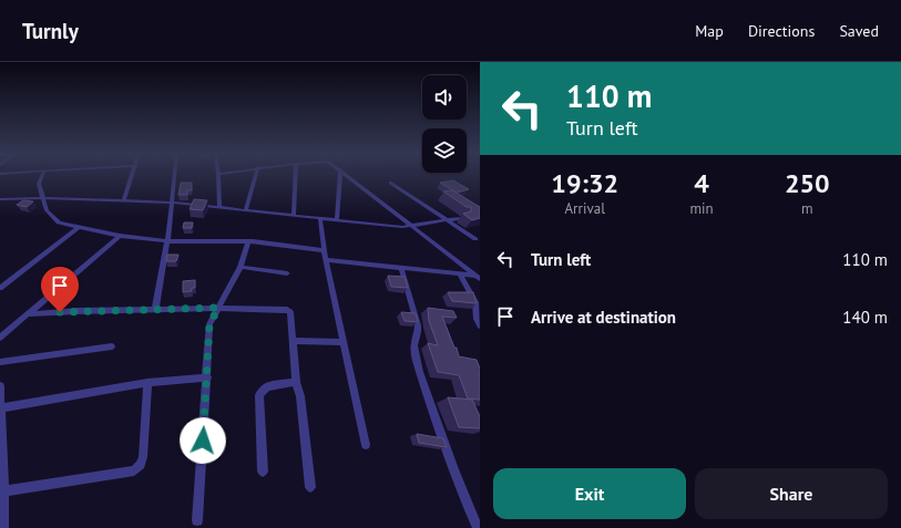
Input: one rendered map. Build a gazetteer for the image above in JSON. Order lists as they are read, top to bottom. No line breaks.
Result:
{"page":{"header":"Turnly","nav":["Map","Directions","Saved"],"turn":["110 m","Turn left"],"eta":["19:32","Arrival","4","min","250","m"],"list":[{"name":"Turn left","value":"110 m"},{"name":"Arrive at destination","value":"140 m"}],"buttons":["Exit","Share"]}}
